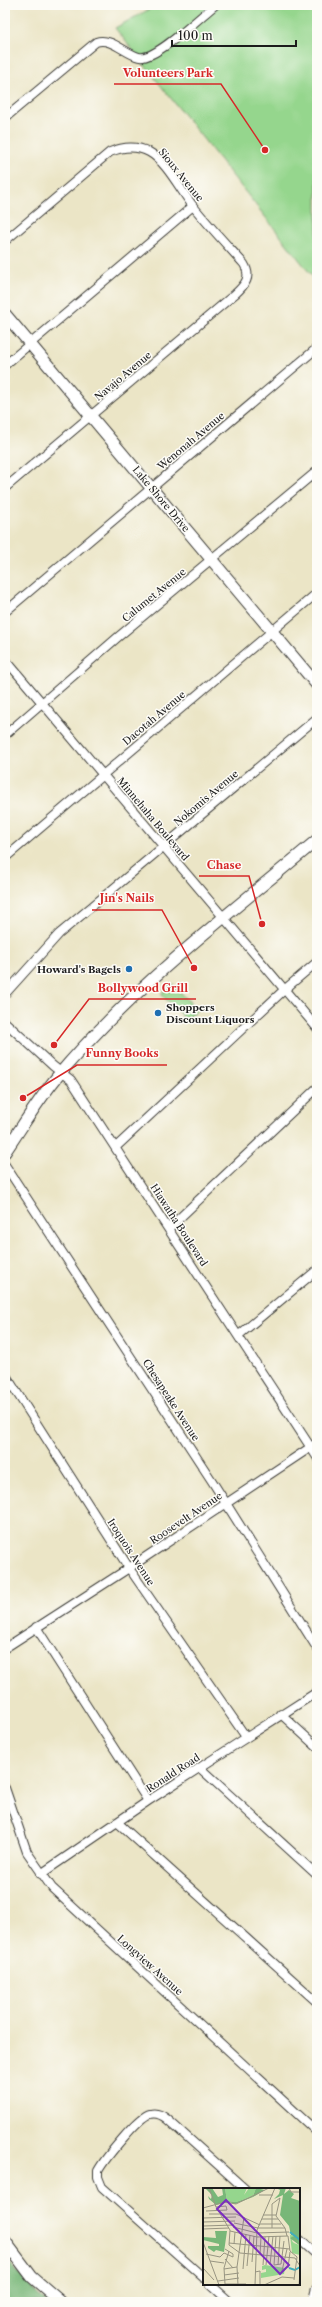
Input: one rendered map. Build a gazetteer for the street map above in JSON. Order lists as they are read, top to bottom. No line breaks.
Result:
{"streets":{"street":["Sioux Avenue","Navajo Avenue","Wenonah Avenue","Lake Shore Drive","Calumet Avenue","Dacotah Avenue","Nokomis Avenue","Minnehaha Boulevard","Hiawatha Boulevard","Chesapeake Avenue","Roosevelt Avenue","Iroquois Avenue","Ronald Road","Longview Avenue"]},"crossings":[["Sioux Avenue","Navajo Avenue"],["Navajo Avenue","Lake Shore Drive"],["Wenonah Avenue","Lake Shore Drive"],["Lake Shore Drive","Calumet Avenue"],["Lake Shore Drive","Dacotah Avenue"],["Calumet Avenue","Minnehaha Boulevard"],["Dacotah Avenue","Minnehaha Boulevard"],["Nokomis Avenue","Minnehaha Boulevard"],["Hiawatha Boulevard","Roosevelt Avenue"],["Chesapeake Avenue","Roosevelt Avenue"],["Roosevelt Avenue","Iroquois Avenue"],["Iroquois Avenue","Ronald Road"],["Ronald Road","Longview Avenue"]],"places":["Volunteers Park","Chase","Jin's Nails","Howard's Bagels","Shoppers Discount Liquors","Bollywood Grill","Funny Books"],"scale_bar":"100 m"}
